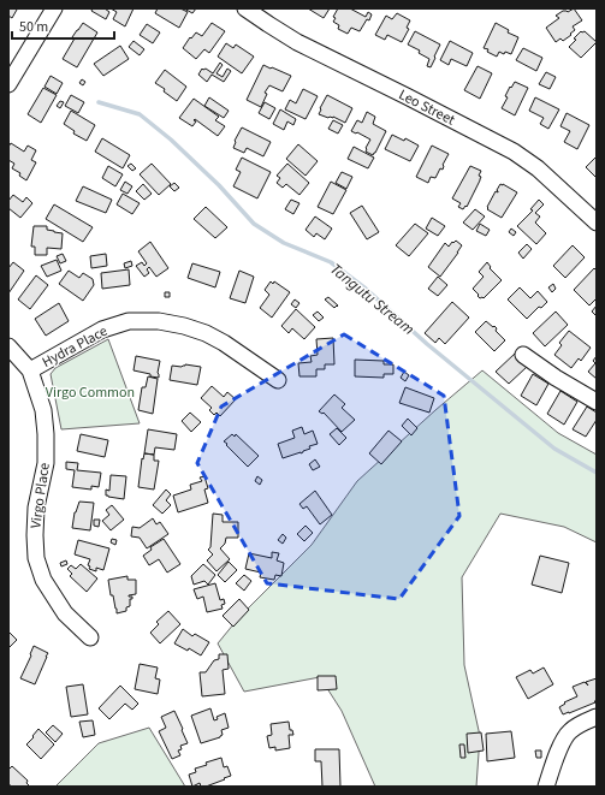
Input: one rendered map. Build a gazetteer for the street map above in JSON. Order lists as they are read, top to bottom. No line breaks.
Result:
{"streets":{"street":["Leo Street","Hydra Place","Virgo Place"]},"crossings":[["Hydra Place","Virgo Place"]],"water":["Tangutu Stream"],"parks":["Virgo Common"],"scale_bar":"50 m"}
